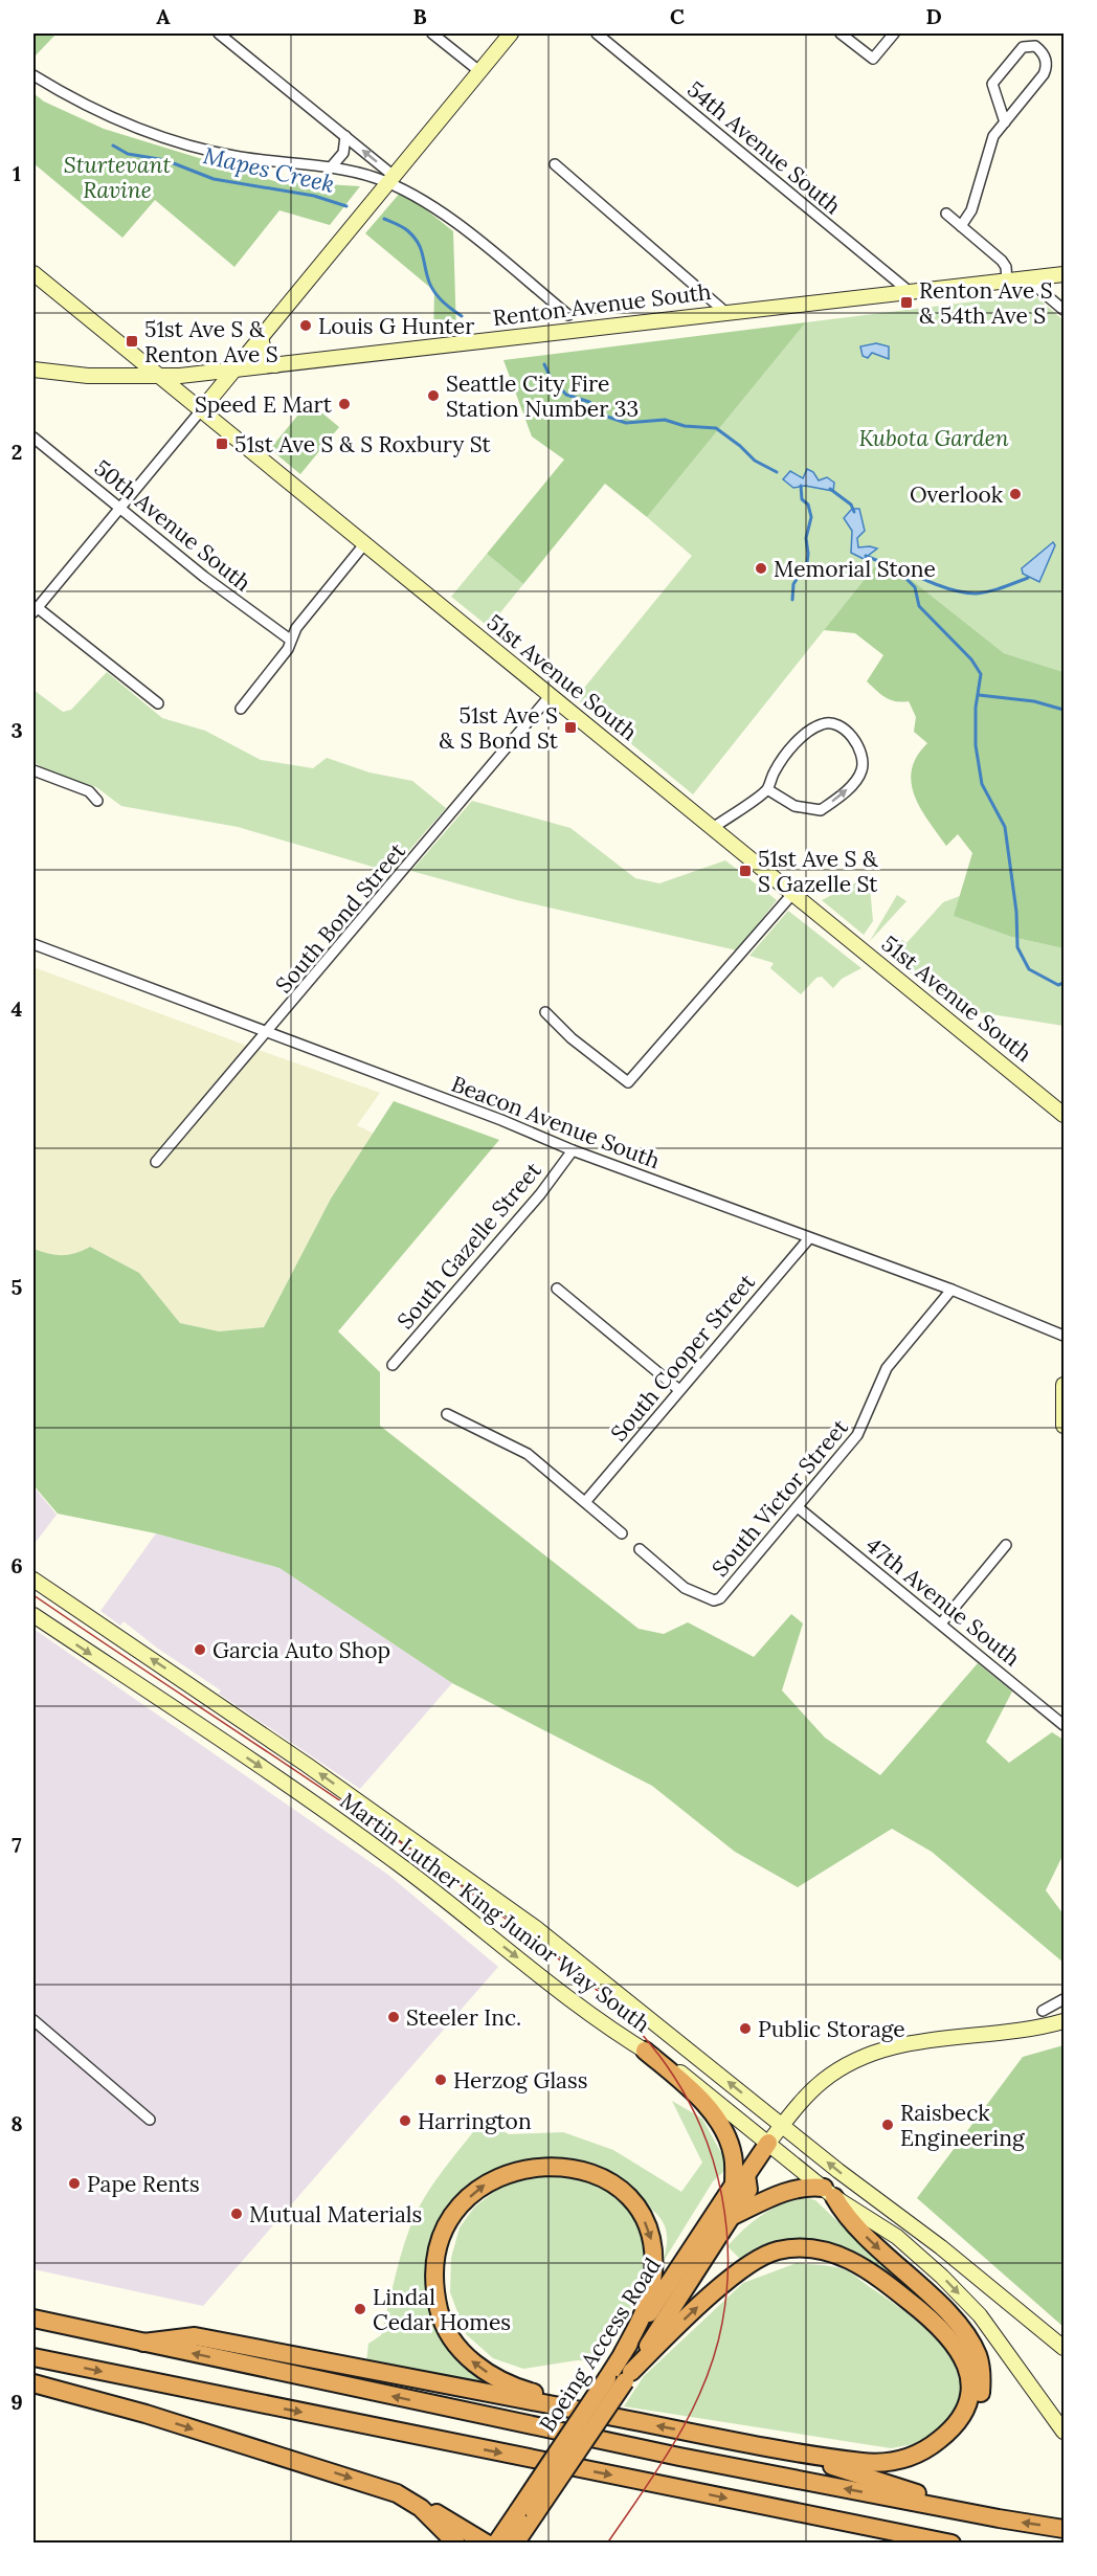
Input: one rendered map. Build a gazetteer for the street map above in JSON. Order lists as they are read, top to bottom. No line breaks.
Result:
{"streets":{"highway":["Boeing Access Road"],"main road":["Renton Avenue South","51st Avenue South","Martin Luther King Junior Way South"],"street":["54th Avenue South","50th Avenue South","South Bond Street","Beacon Avenue South","South Gazelle Street","South Cooper Street","South Victor Street","47th Avenue South"]},"crossings":[["54th Avenue South","Renton Avenue South"],["Renton Avenue South","51st Avenue South"],["51st Avenue South","South Bond Street"],["South Bond Street","Beacon Avenue South"],["Beacon Avenue South","South Gazelle Street"],["Beacon Avenue South","South Cooper Street"],["Beacon Avenue South","South Victor Street"],["South Victor Street","47th Avenue South"],["Martin Luther King Junior Way South","Boeing Access Road"]],"water":["Mapes Creek"],"parks":["Sturtevant Ravine","Kubota Garden"],"places":{"transit":["Renton Ave S & 54th Ave S","51st Ave S & Renton Ave S","51st Ave S & S Roxbury St","51st Ave S & S Bond St","51st Ave S & S Gazelle St"],"other":["Louis G Hunter","Seattle City Fire Station Number 33","Speed E Mart","Overlook","Memorial Stone","Garcia Auto Shop","Steeler Inc.","Public Storage","Herzog Glass","Harrington","Raisbeck Engineering","Pape Rents","Mutual Materials","Lindal Cedar Homes"]},"grid":{"columns":["A","B","C","D"],"rows":["1","2","3","4","5","6","7","8","9"]}}
